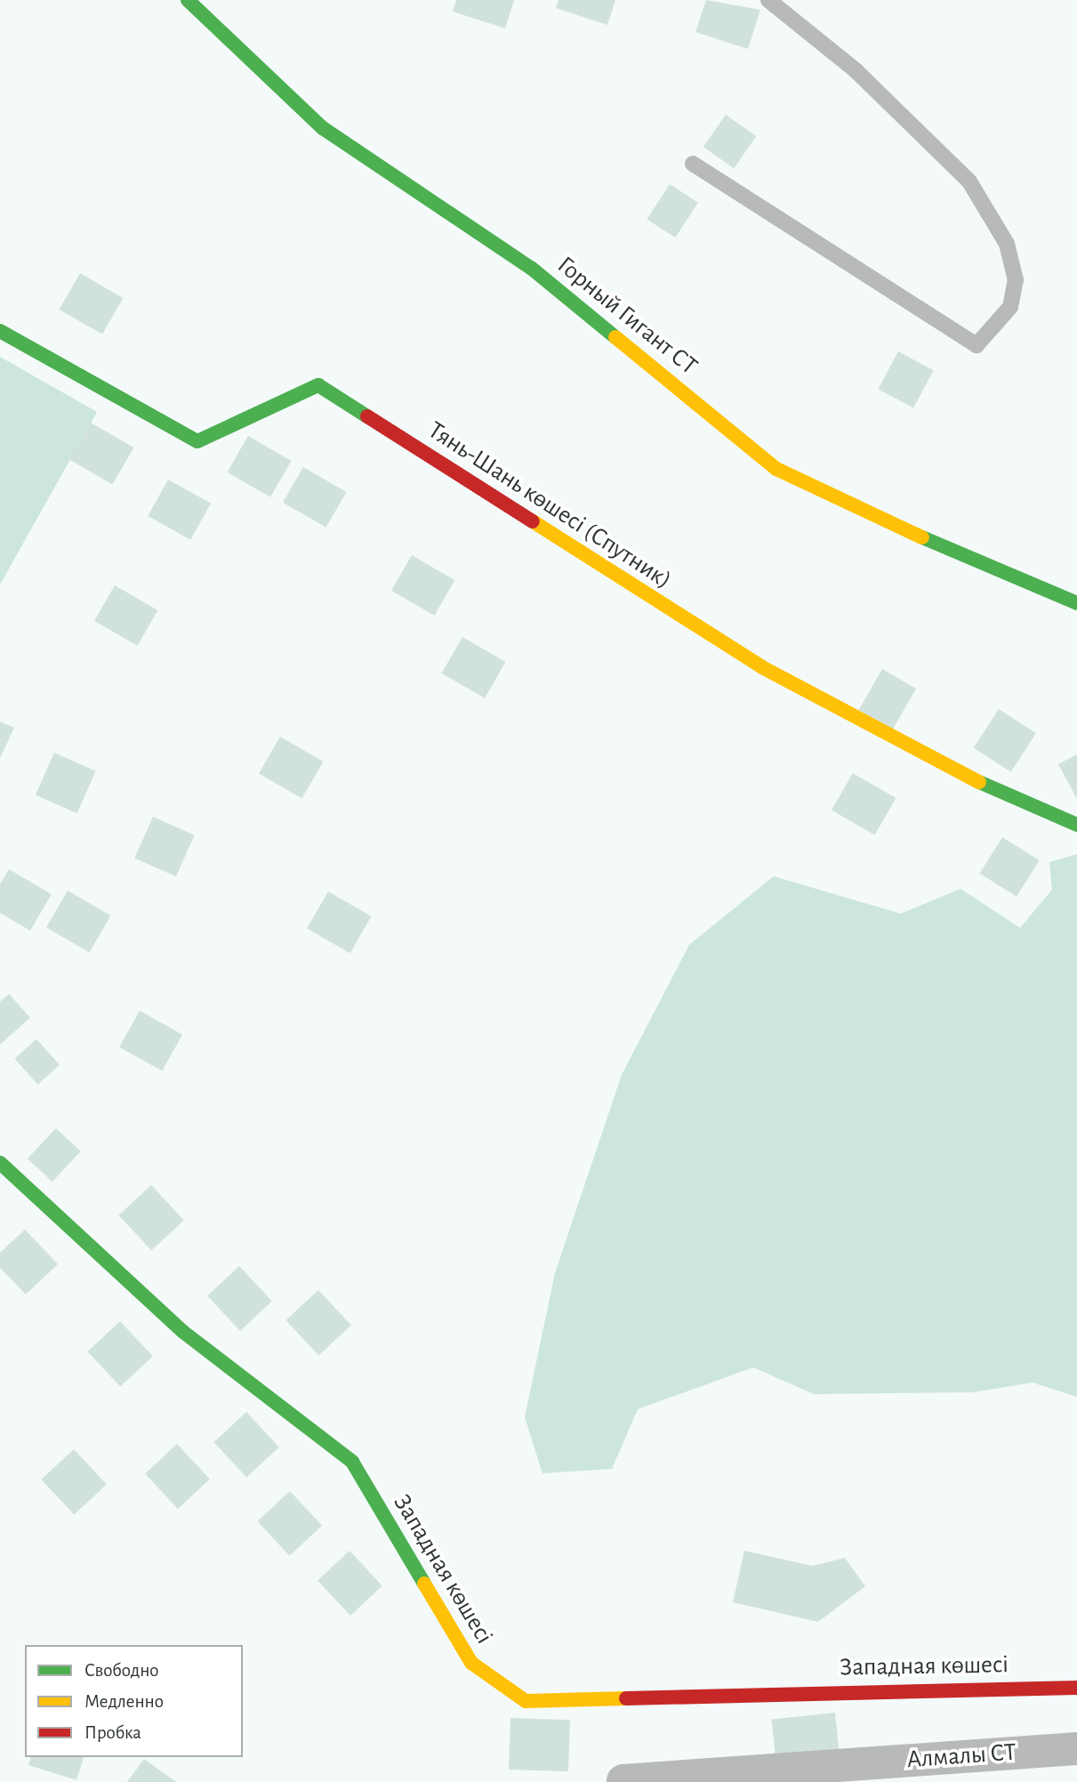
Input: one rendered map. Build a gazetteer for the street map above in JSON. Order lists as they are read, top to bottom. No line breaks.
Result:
{"streets":{"street":["Горный Гигант СТ","Тянь-Шань көшесі (Спутник)","Западная көшесі","Алмалы СТ"]},"legend":["Свободно","Медленно","Пробка"]}
